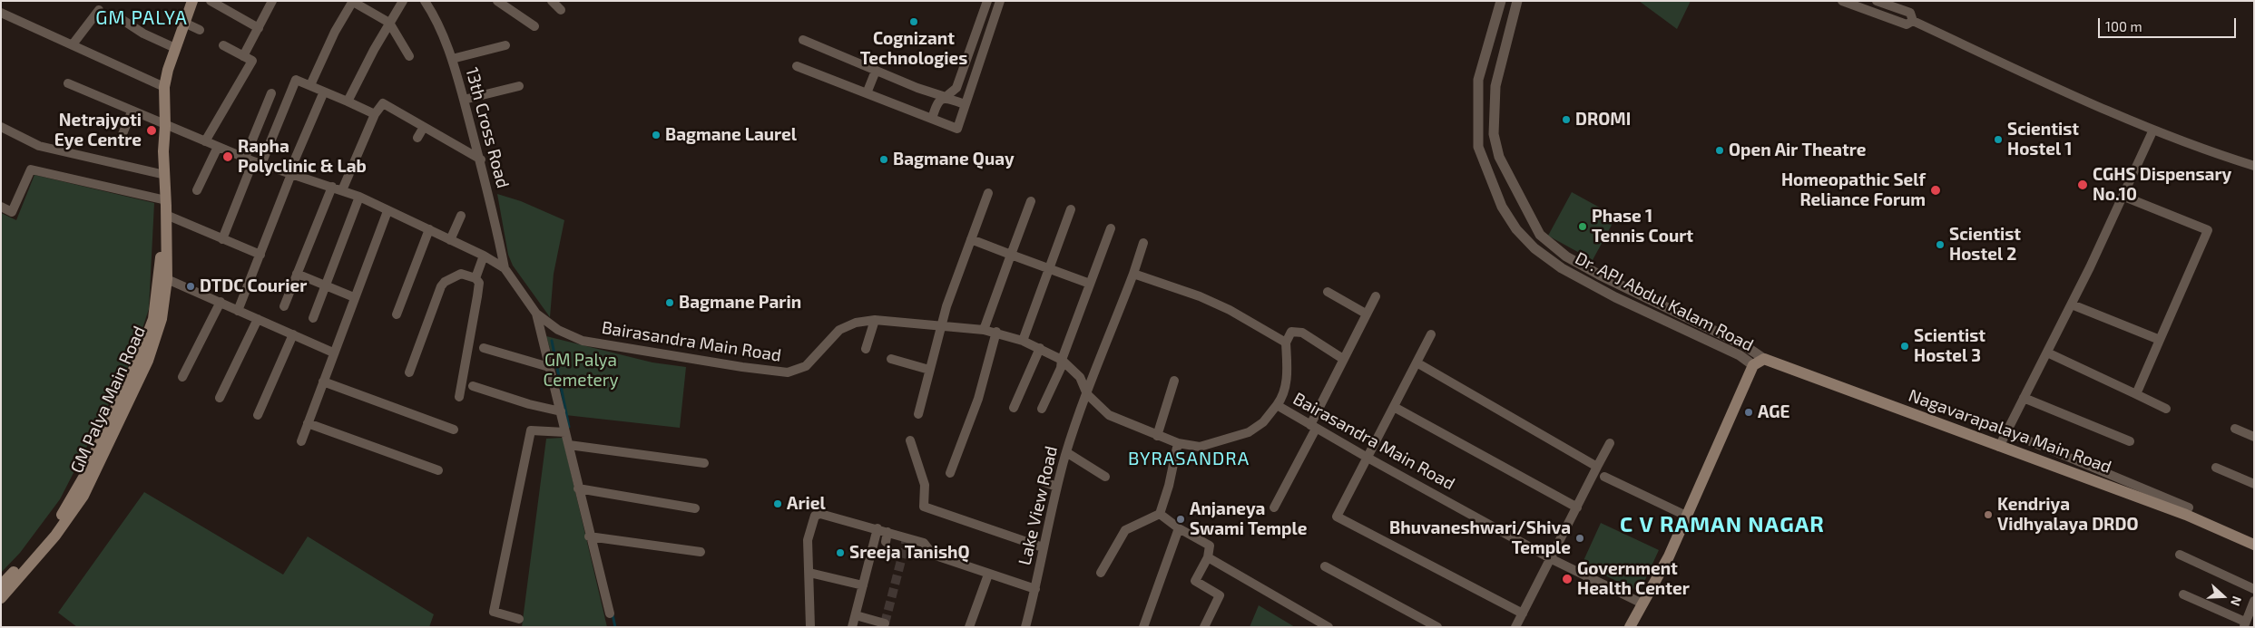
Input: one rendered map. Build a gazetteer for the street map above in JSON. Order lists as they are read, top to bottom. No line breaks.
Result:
{"streets":{"main road":["GM Palya Main Road","Nagavarapalaya Main Road"],"street":["13th Cross Road","Dr. APJ Abdul Kalam Road","Bairasandra Main Road","Lake View Road"]},"crossings":[["13th Cross Road","Bairasandra Main Road"],["Bairasandra Main Road","GM Palya Main Road"],["Bairasandra Main Road","Lake View Road"]],"districts":["GM PALYA","BYRASANDRA","C V RAMAN NAGAR"],"parks":["GM Palya Cemetery"],"places":["Cognizant Technologies","DROMI","Netrajyoti Eye Centre","Bagmane Laurel","Scientist Hostel 1","Open Air Theatre","Rapha Polyclinic & Lab","Bagmane Quay","CGHS Dispensary No.10","Homeopathic Self Reliance Forum","Phase 1 Tennis Court","Scientist Hostel 2","DTDC Courier","Bagmane Parin","Scientist Hostel 3","AGE","Ariel","Kendriya Vidhyalaya DRDO","Anjaneya Swami Temple","Bhuvaneshwari/Shiva Temple","Sreeja TanishQ","Government Health Center"],"scale_bar":"100 m","north":"right"}
